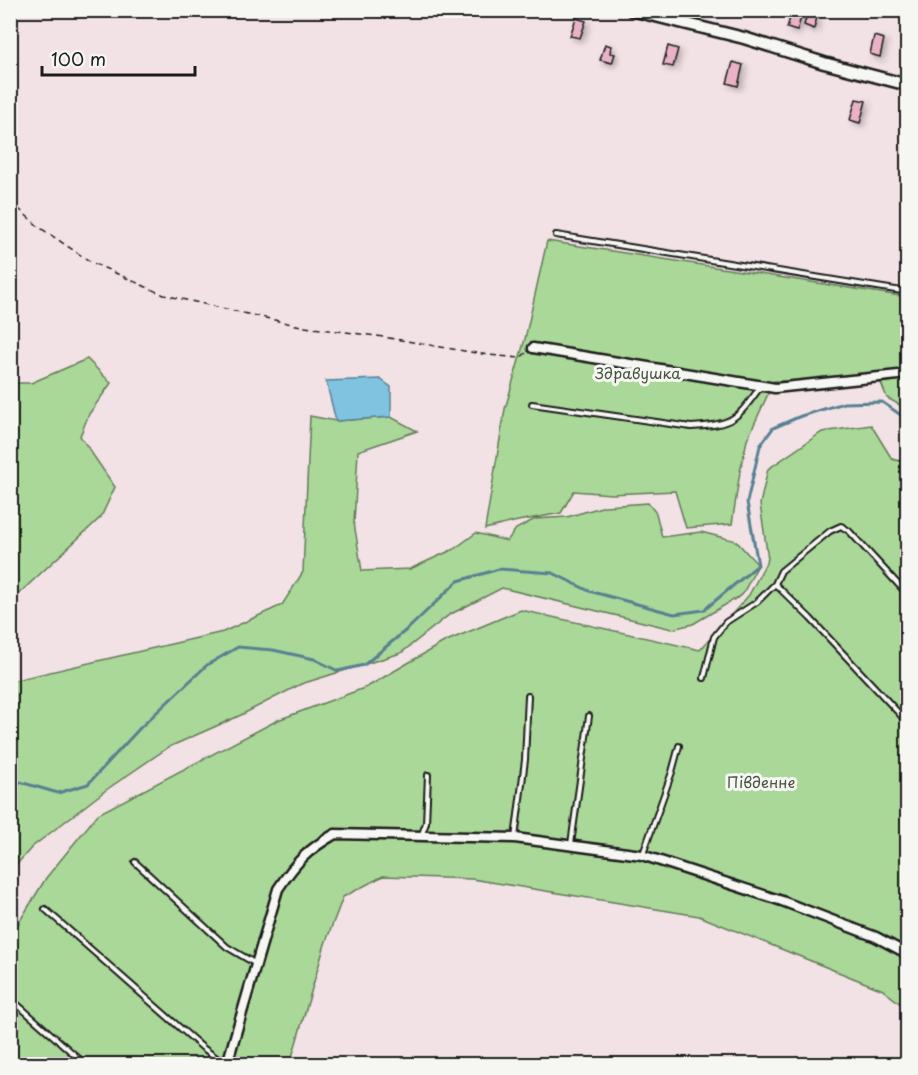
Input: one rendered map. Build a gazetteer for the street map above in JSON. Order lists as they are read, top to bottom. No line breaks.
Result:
{"parks":["Здравушка","Південне"],"scale_bar":"100 m"}
